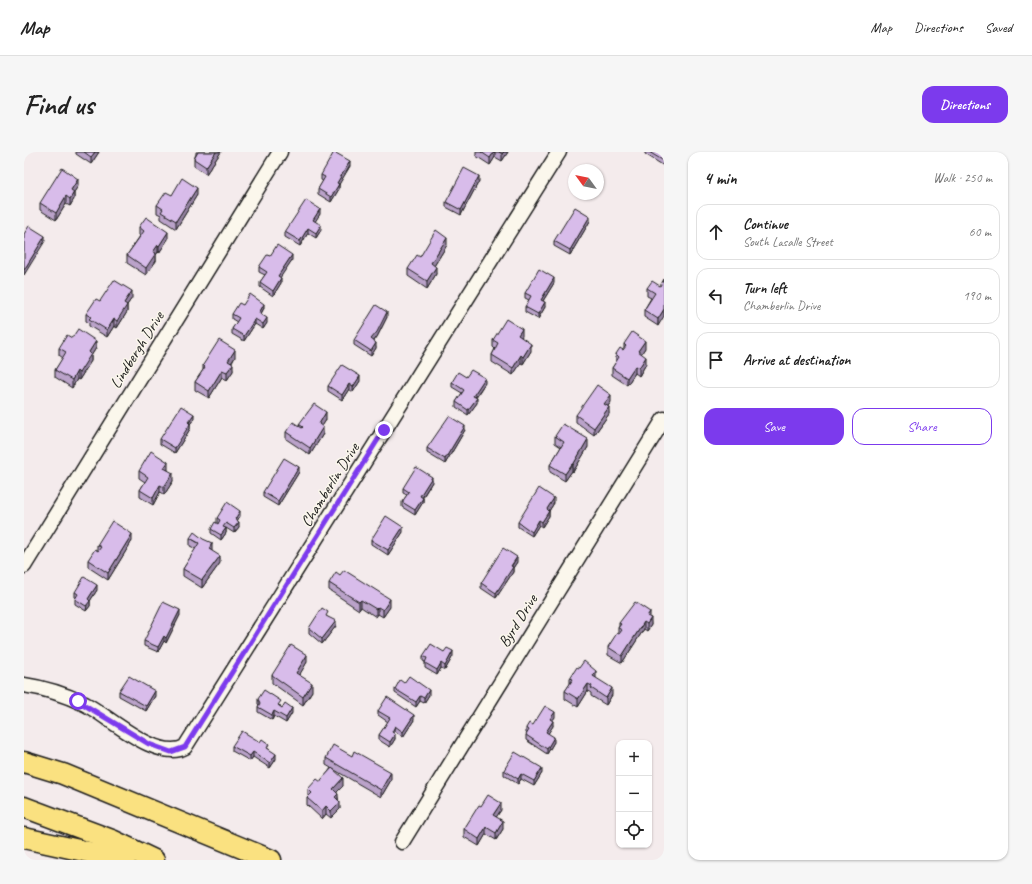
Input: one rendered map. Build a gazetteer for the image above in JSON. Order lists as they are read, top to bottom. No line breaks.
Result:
{"streets":{"street":["Lindbergh Drive","Chamberlin Drive","Byrd Drive"]},"north":"top left","page":{"header":"Map","nav":["Map","Directions","Saved"],"buttons":["Directions",["Save","Share"]],"title":"Find us","heading":["4 min","Walk · 250 m"],"list":[["Continue","South Lasalle Street","60 m"],["Turn left","Chamberlin Drive","190 m"],"Arrive at destination"],"map_buttons":["+","−"]}}
